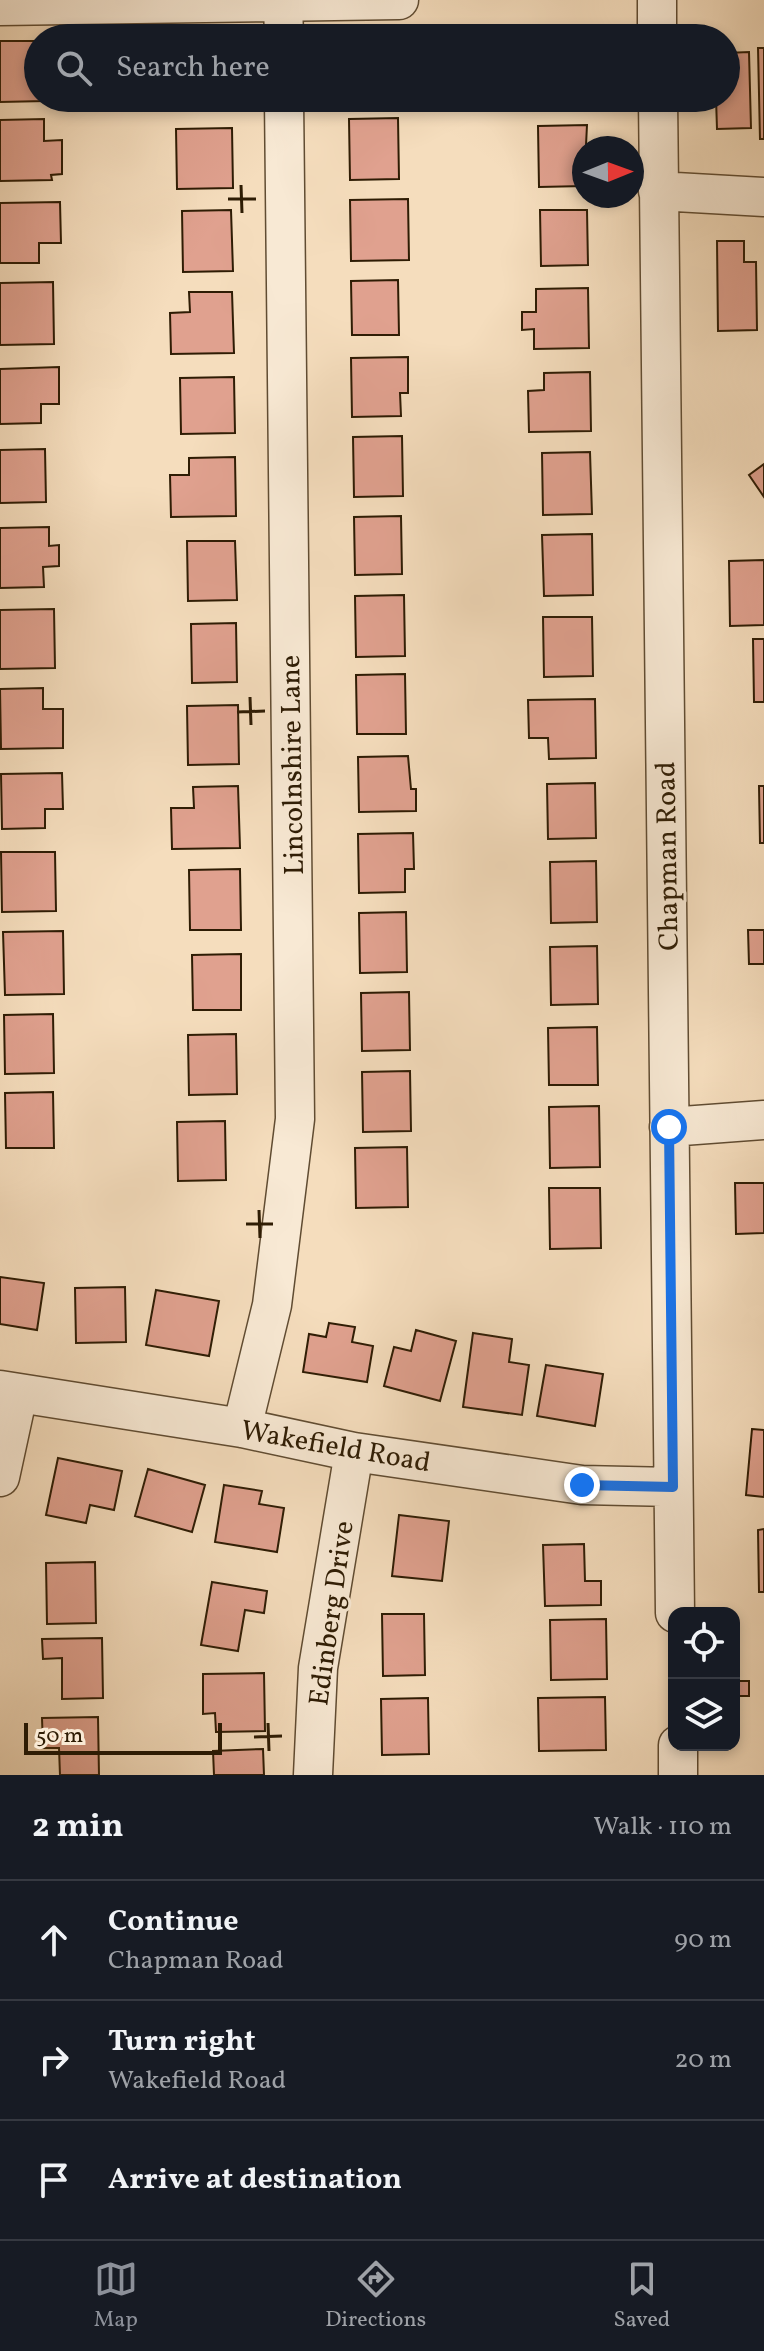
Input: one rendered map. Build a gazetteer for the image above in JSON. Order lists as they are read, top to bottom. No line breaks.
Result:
{"streets":{"street":["Lincolnshire Lane","Chapman Road","Wakefield Road","Edinberg Drive"]},"crossings":[["Lincolnshire Lane","Wakefield Road"],["Chapman Road","Wakefield Road"],["Wakefield Road","Edinberg Drive"]],"scale_bar":"50 m","north":"right","page":{"search":"Search here","scale":"50 m","heading":["2 min","Walk · 110 m"],"list":[["Continue","Chapman Road","90 m"],["Turn right","Wakefield Road","20 m"],"Arrive at destination"],"nav":["Map","Directions","Saved"]}}
